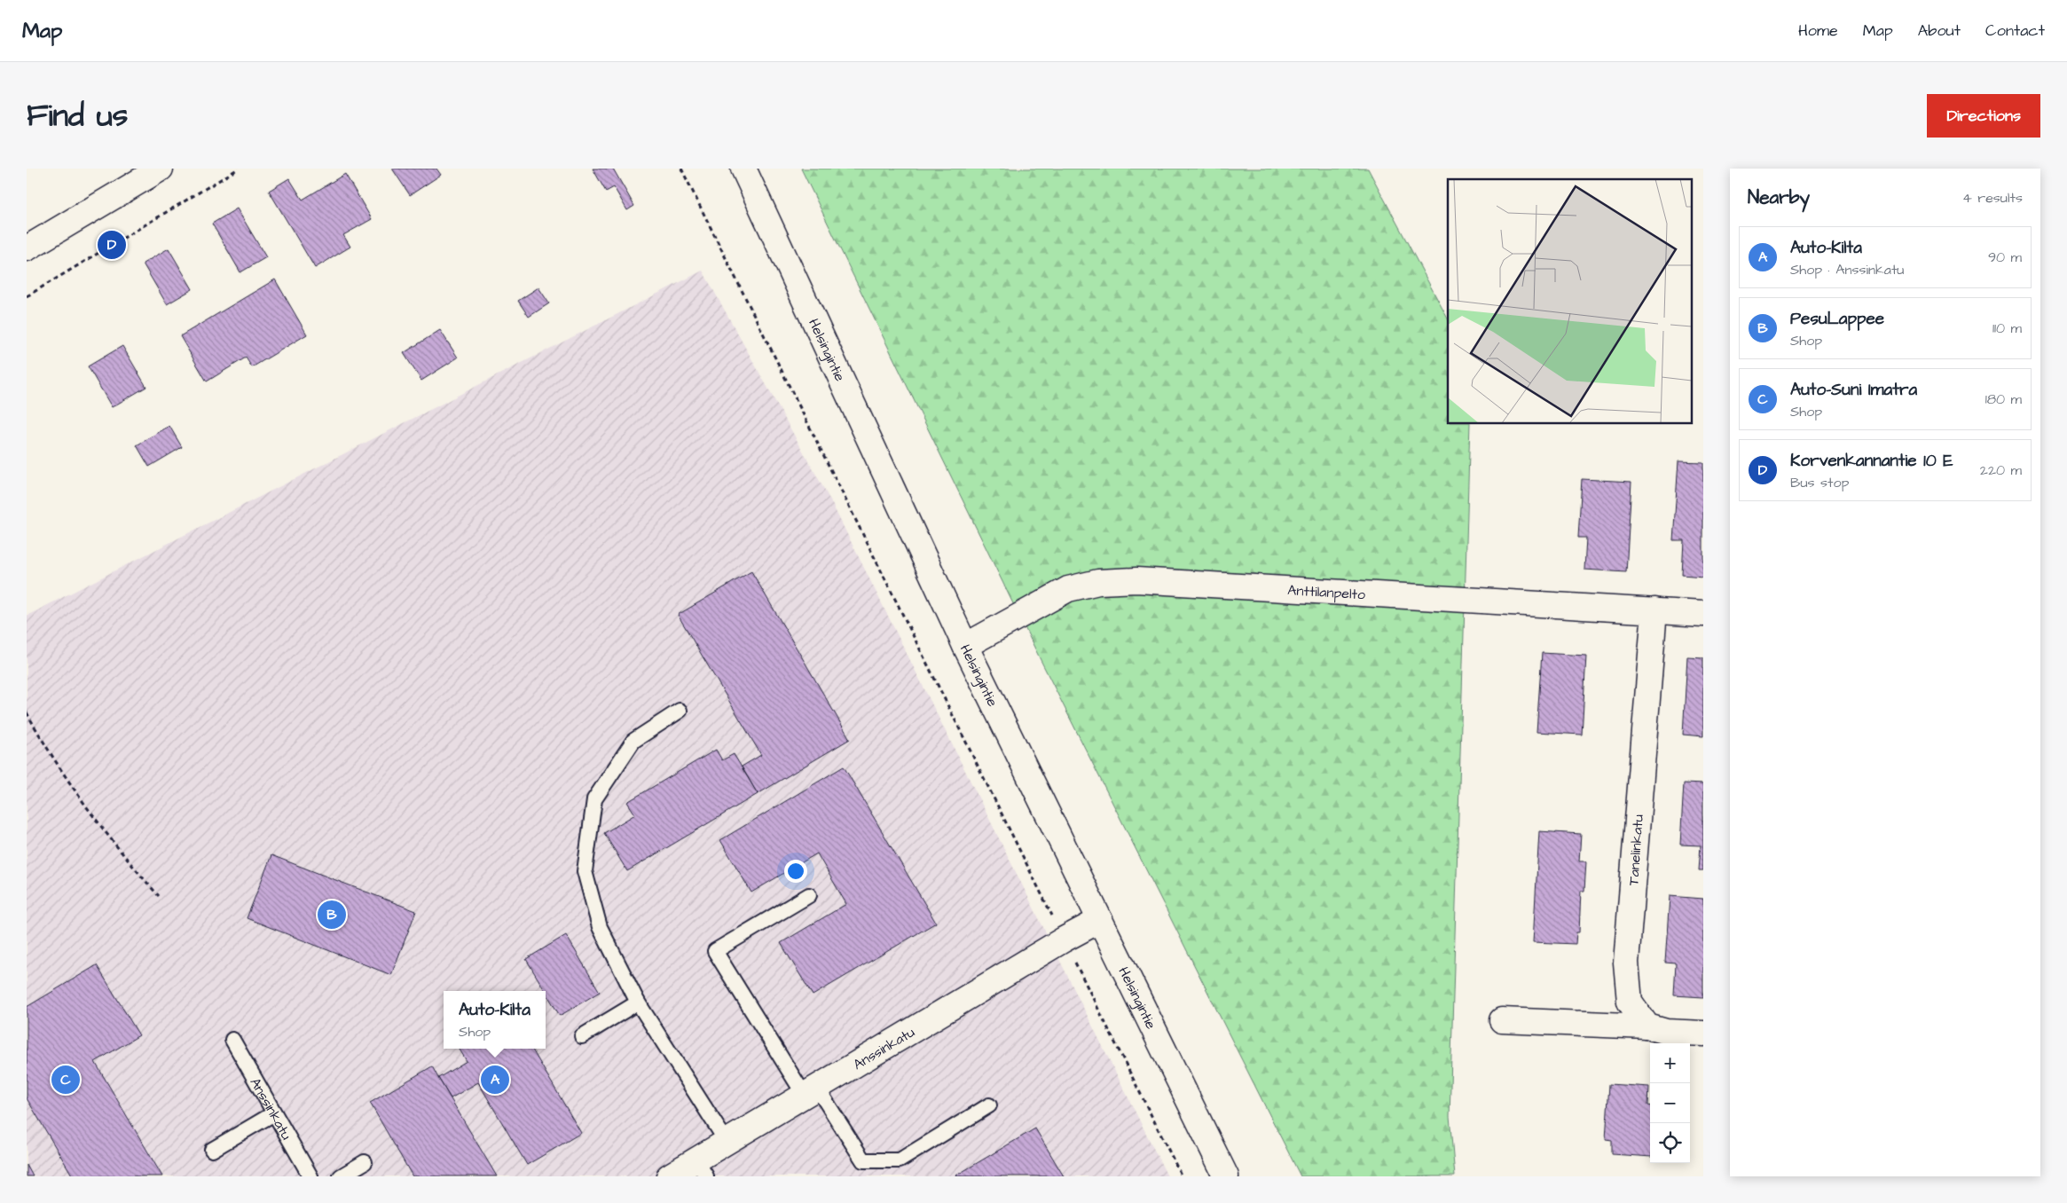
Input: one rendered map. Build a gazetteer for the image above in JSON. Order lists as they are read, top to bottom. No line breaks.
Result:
{"streets":{"street":["Helsingintie","Anttilanpelto","Tanelinkatu","Anssinkatu"]},"crossings":[["Helsingintie","Anttilanpelto"],["Helsingintie","Anssinkatu"],["Anttilanpelto","Tanelinkatu"]],"page":{"header":"Map","nav":["Home","Map","About","Contact"],"title":"Find us","buttons":"Directions","heading":["Nearby","4 results"],"list":[{"mark":"A","name":"Auto-Kilta","note":"Shop · Anssinkatu","value":"90 m"},{"mark":"B","name":"PesuLappee","note":"Shop","value":"110 m"},{"mark":"C","name":"Auto-Suni Imatra","note":"Shop","value":"180 m"},{"mark":"D","name":"Korvenkannantie 10 E","note":"Bus stop","value":"220 m"}],"pins":["D","B","A","C"],"popup":["Auto-Kilta","Shop"],"map_buttons":["+","−"]}}
